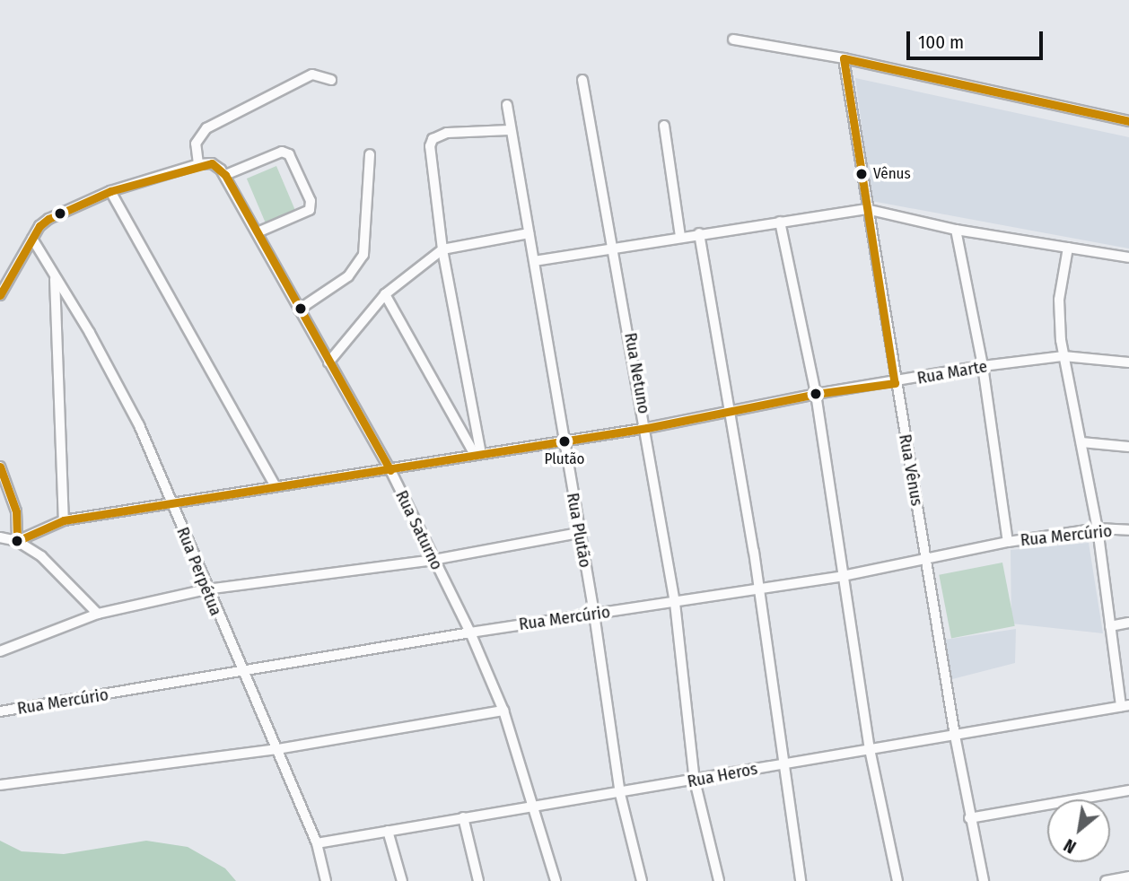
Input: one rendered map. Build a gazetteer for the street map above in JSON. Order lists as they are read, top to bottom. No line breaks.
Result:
{"streets":{"street":["Rua Marte","Rua Netuno","Rua Vênus","Rua Saturno","Rua Plutão","Rua Mercúrio","Rua Perpétua","Rua Heros"]},"crossings":[["Rua Marte","Rua Netuno"],["Rua Marte","Rua Vênus"],["Rua Marte","Rua Saturno"],["Rua Marte","Rua Plutão"],["Rua Marte","Rua Perpétua"],["Rua Netuno","Rua Mercúrio"],["Rua Netuno","Rua Heros"],["Rua Vênus","Rua Mercúrio"],["Rua Vênus","Rua Heros"],["Rua Saturno","Rua Mercúrio"],["Rua Saturno","Rua Heros"],["Rua Plutão","Rua Mercúrio"],["Rua Plutão","Rua Heros"],["Rua Mercúrio","Rua Perpétua"],["Rua Perpétua","Rua Heros"]],"places":["Vênus","Plutão"],"scale_bar":"100 m","north":"bottom left"}
